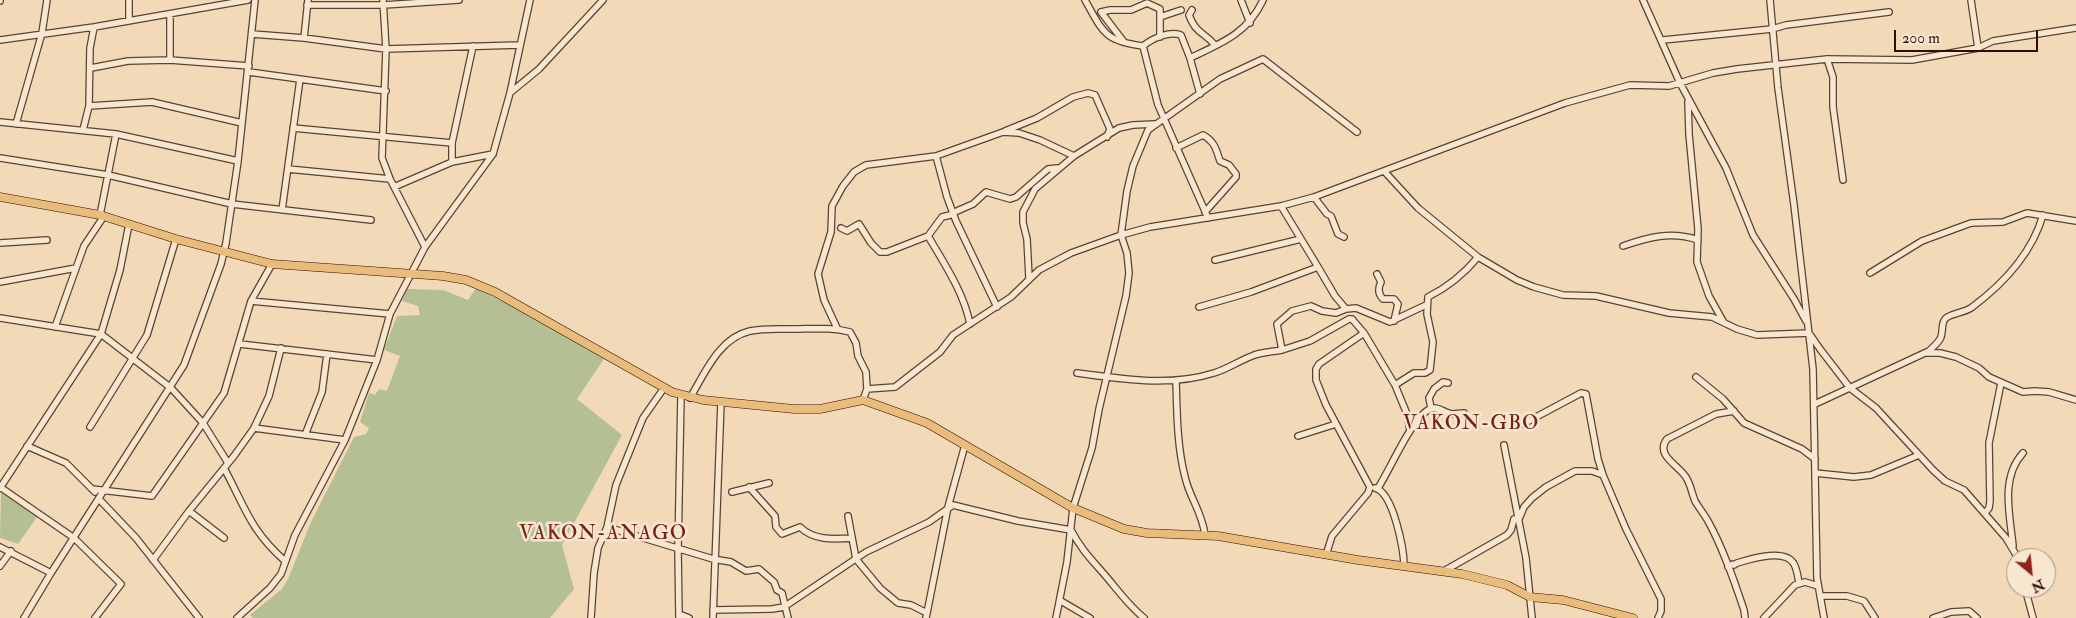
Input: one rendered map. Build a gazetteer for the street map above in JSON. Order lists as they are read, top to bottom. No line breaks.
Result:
{"districts":["VAKON-GBO","VAKON-ANAGO"],"scale_bar":"200 m","north":"bottom right"}
